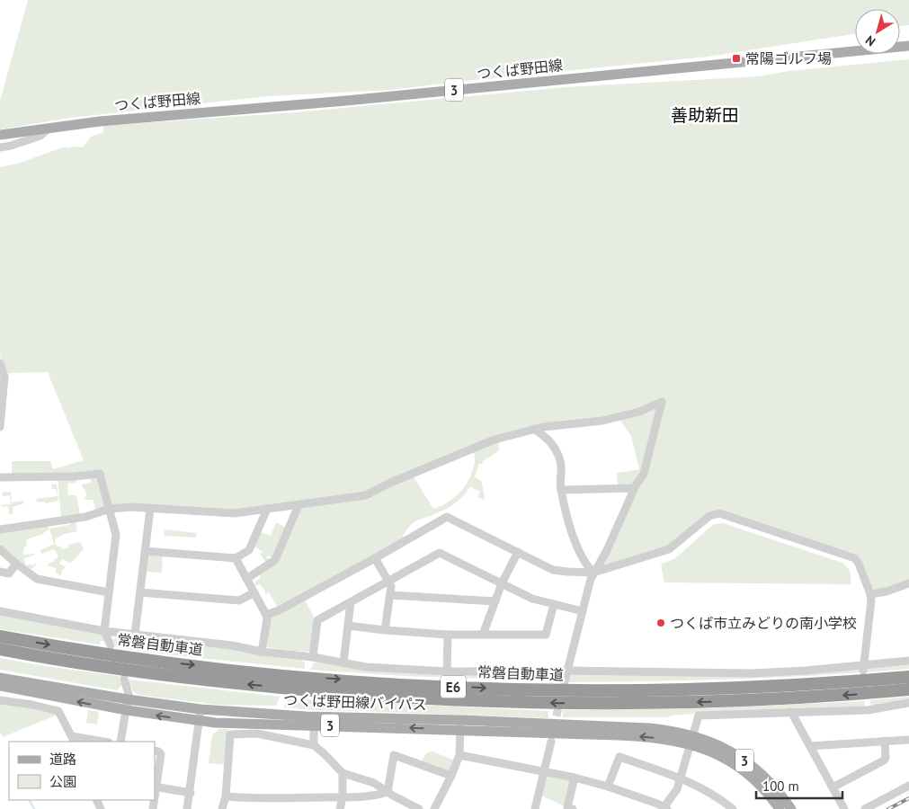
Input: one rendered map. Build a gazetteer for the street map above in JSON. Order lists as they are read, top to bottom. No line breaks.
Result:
{"streets":{"highway":["常磐自動車道","E6"],"main road":["つくば野田線","3","つくば野田線バイパス"]},"districts":["善助新田"],"places":{"transit":["常陽ゴルフ場"],"other":["つくば市立みどりの南小学校"]},"legend":["道路","公園"],"scale_bar":"100 m","north":"bottom left"}
